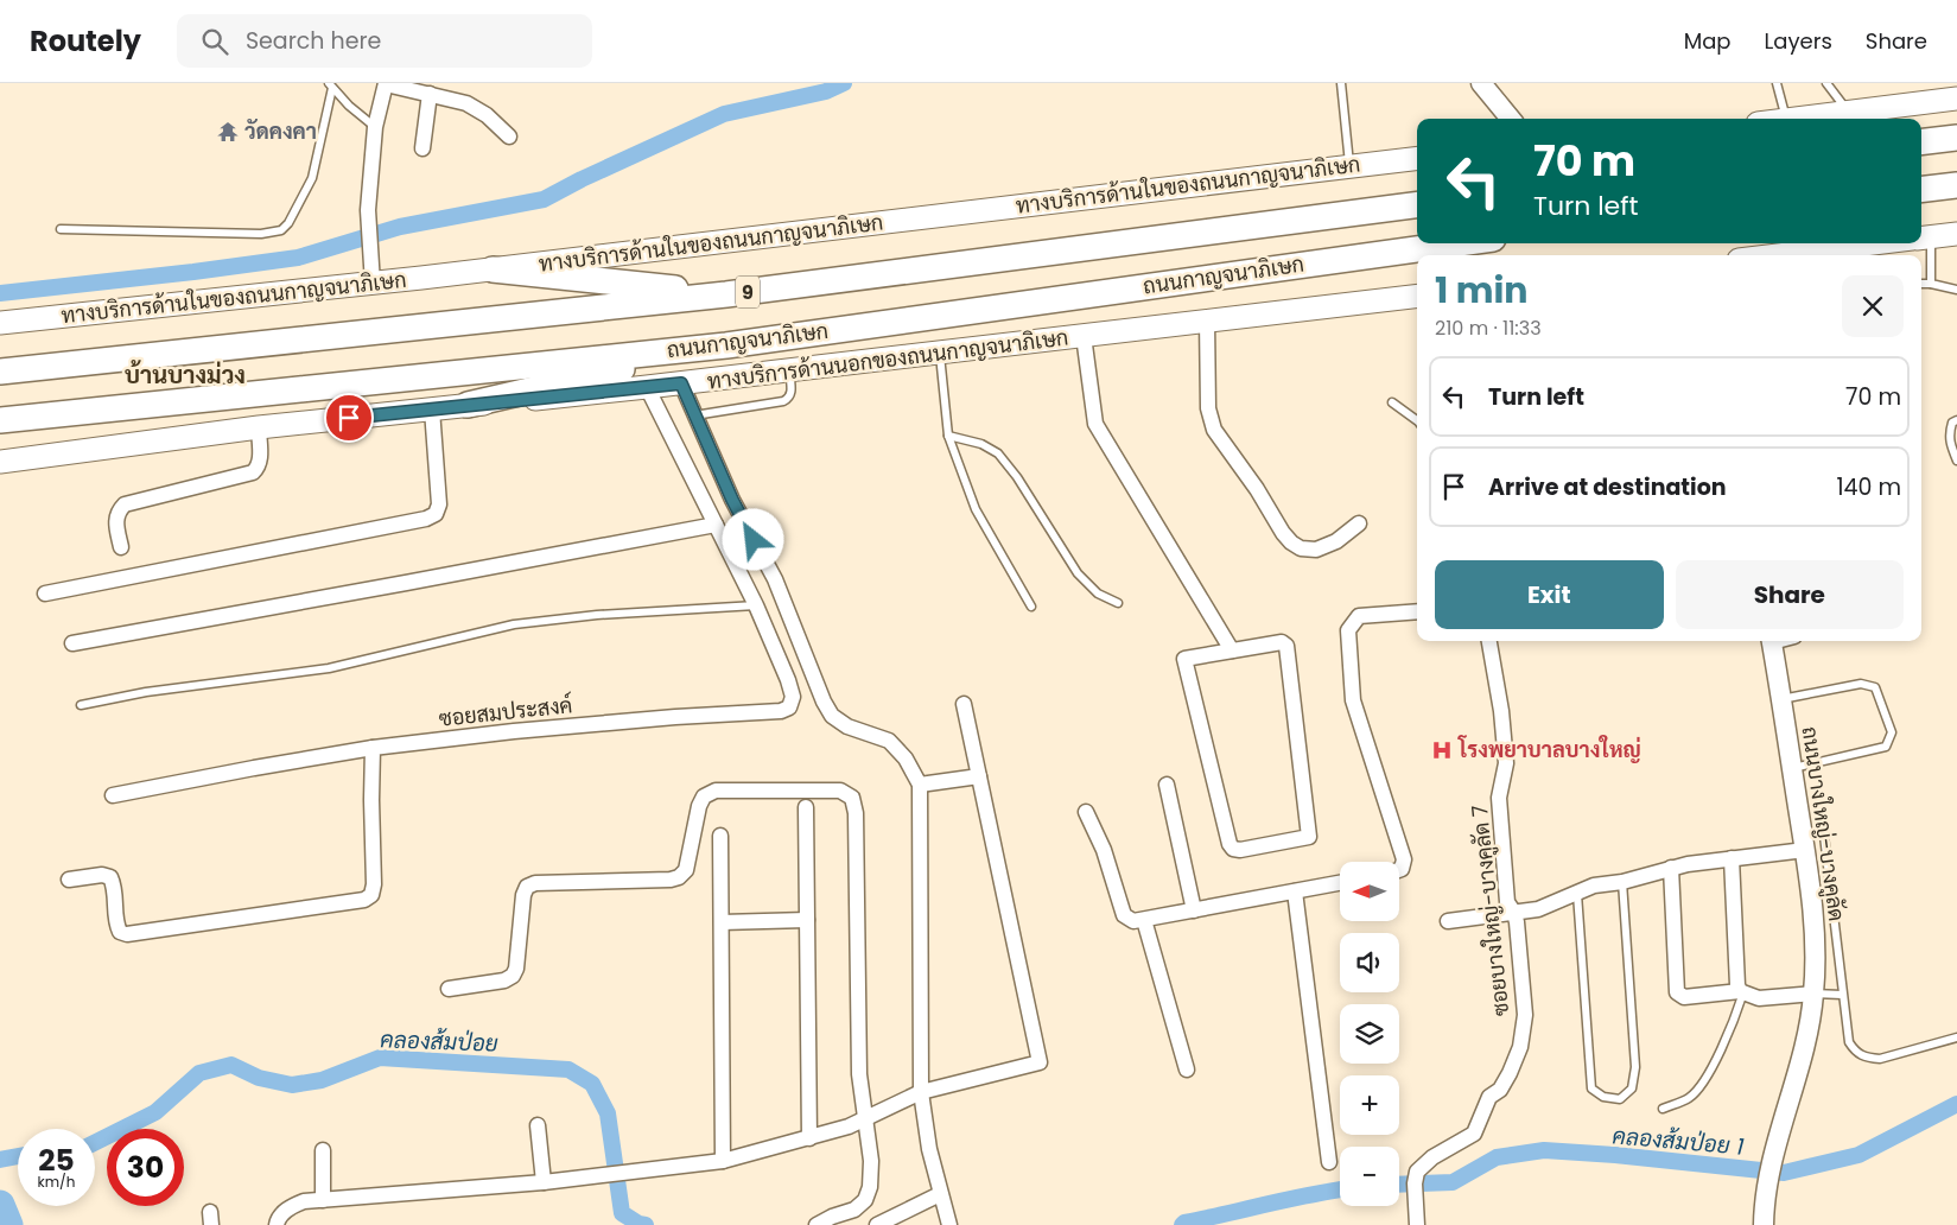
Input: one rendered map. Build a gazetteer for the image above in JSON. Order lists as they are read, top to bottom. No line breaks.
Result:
{"streets":{"highway":["ถนนกาญจนาภิเษก","9"],"main road":["ทางบริการด้านในของถนนกาญจนาภิเษก","ทางบริการด้านนอกของถนนกาญจนาภิเษก"],"street":["ซอยสมประสงค์","ถนนบางใหญ่-บางคูลัด","ซอยบางใหญ่-บางคูลัด 7"]},"crossings":[["ทางบริการด้านนอกของถนนกาญจนาภิเษก","ซอยสมประสงค์"]],"districts":["บ้านบางม่วง"],"water":["คลองส้มป่อย","คลองส้มป่อย 1"],"places":{"temple":["วัดคงคา"],"hospital":["โรงพยาบาลบางใหญ่"]},"north":"left","page":{"header":"Routely","search":"Search here","nav":["Map","Layers","Share"],"turn":["70 m","Turn left"],"heading":["1 min","210 m · 11:33"],"list":[{"name":"Turn left","value":"70 m"},{"name":"Arrive at destination","value":"140 m"}],"buttons":["Exit","Share"],"map_buttons":["+","−"],"speed":"25 km/h","limit":"30"}}
